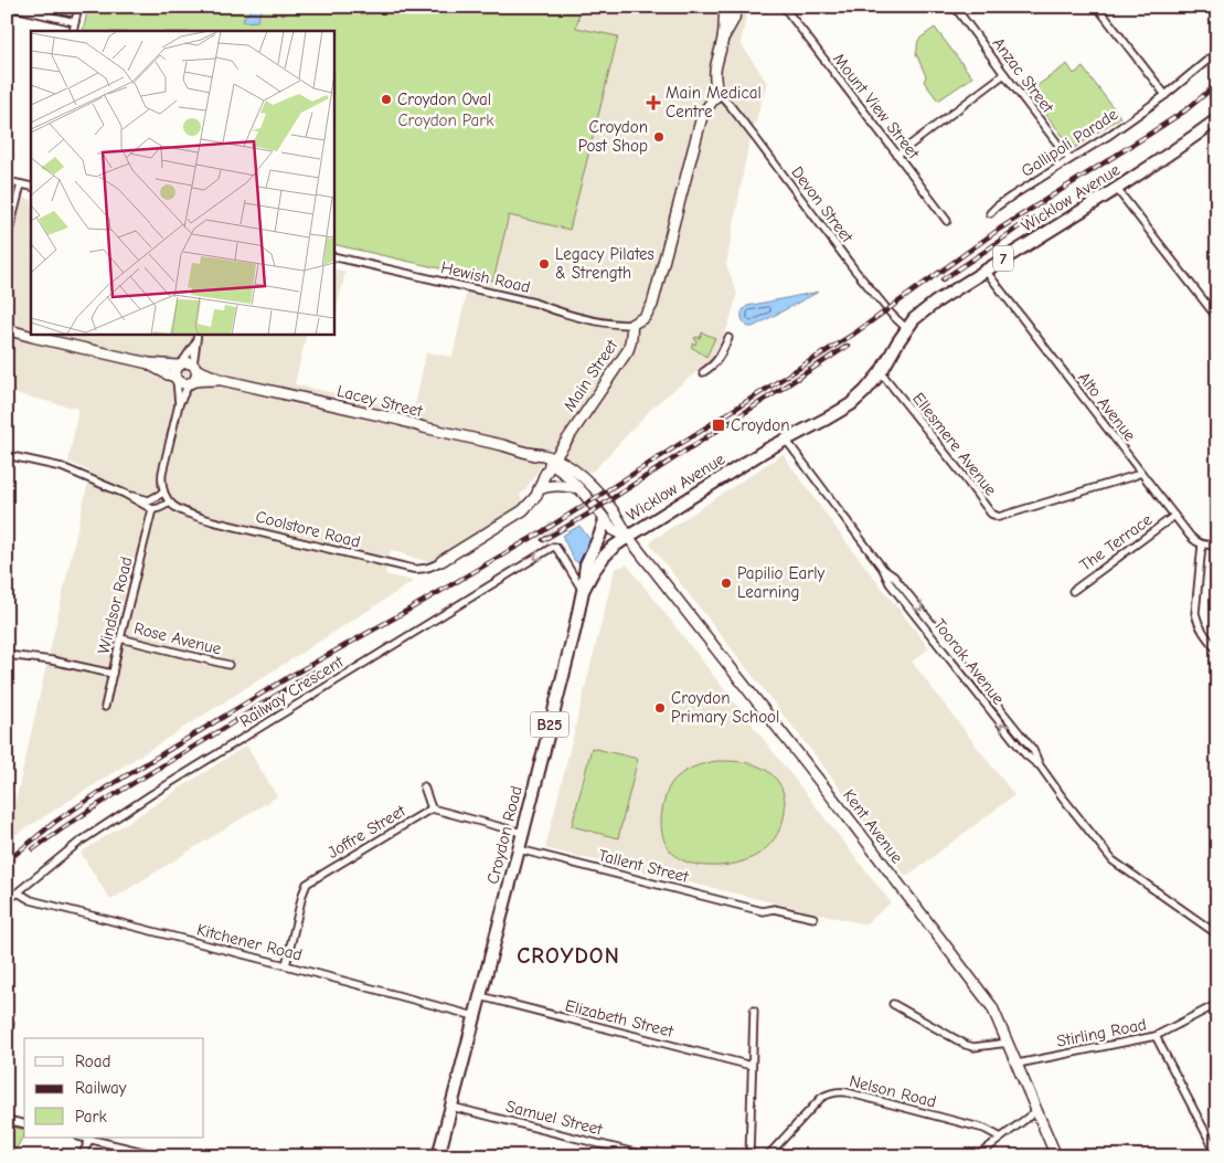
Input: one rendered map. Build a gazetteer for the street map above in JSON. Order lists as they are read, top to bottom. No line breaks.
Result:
{"streets":{"main road":["Wicklow Avenue","7","B25","Croydon Road"],"street":["Anzac Street","Mount View Street","Gallipoli Parade","Devon Street","Hewish Road","Main Street","Lacey Street","Alto Avenue","Ellesmere Avenue","Coolstore Road","The Terrace","Windsor Road","Rose Avenue","Toorak Avenue","Railway Crescent","Kent Avenue","Joffre Street","Tallent Street","Kitchener Road","Elizabeth Street","Stirling Road","Nelson Road","Samuel Street"]},"crossings":[["Anzac Street","Gallipoli Parade"],["Wicklow Avenue","Devon Street"],["Wicklow Avenue","Alto Avenue"],["Wicklow Avenue","Ellesmere Avenue"],["Wicklow Avenue","Toorak Avenue"],["Wicklow Avenue","Kent Avenue"],["Wicklow Avenue","Croydon Road"],["Devon Street","Main Street"],["Hewish Road","Main Street"],["Main Street","Lacey Street"],["Main Street","Coolstore Road"],["Main Street","Kent Avenue"],["Lacey Street","Kent Avenue"],["Alto Avenue","Ellesmere Avenue"],["Alto Avenue","The Terrace"],["Windsor Road","Rose Avenue"],["Railway Crescent","Croydon Road"],["Railway Crescent","Kitchener Road"],["Kent Avenue","Croydon Road"],["Kent Avenue","Stirling Road"],["Joffre Street","Croydon Road"],["Joffre Street","Kitchener Road"],["Croydon Road","Tallent Street"],["Croydon Road","Kitchener Road"],["Croydon Road","Elizabeth Street"],["Croydon Road","Samuel Street"]],"one_way":["Railway Crescent"],"districts":["CROYDON"],"parks":["Croydon Park"],"places":{"other":["Croydon Oval","Croydon Post Shop","Legacy Pilates & Strength","Papilio Early Learning","Croydon Primary School"],"health":["Main Medical Centre"],"transit":["Croydon"]},"legend":["Road","Railway","Park"]}
